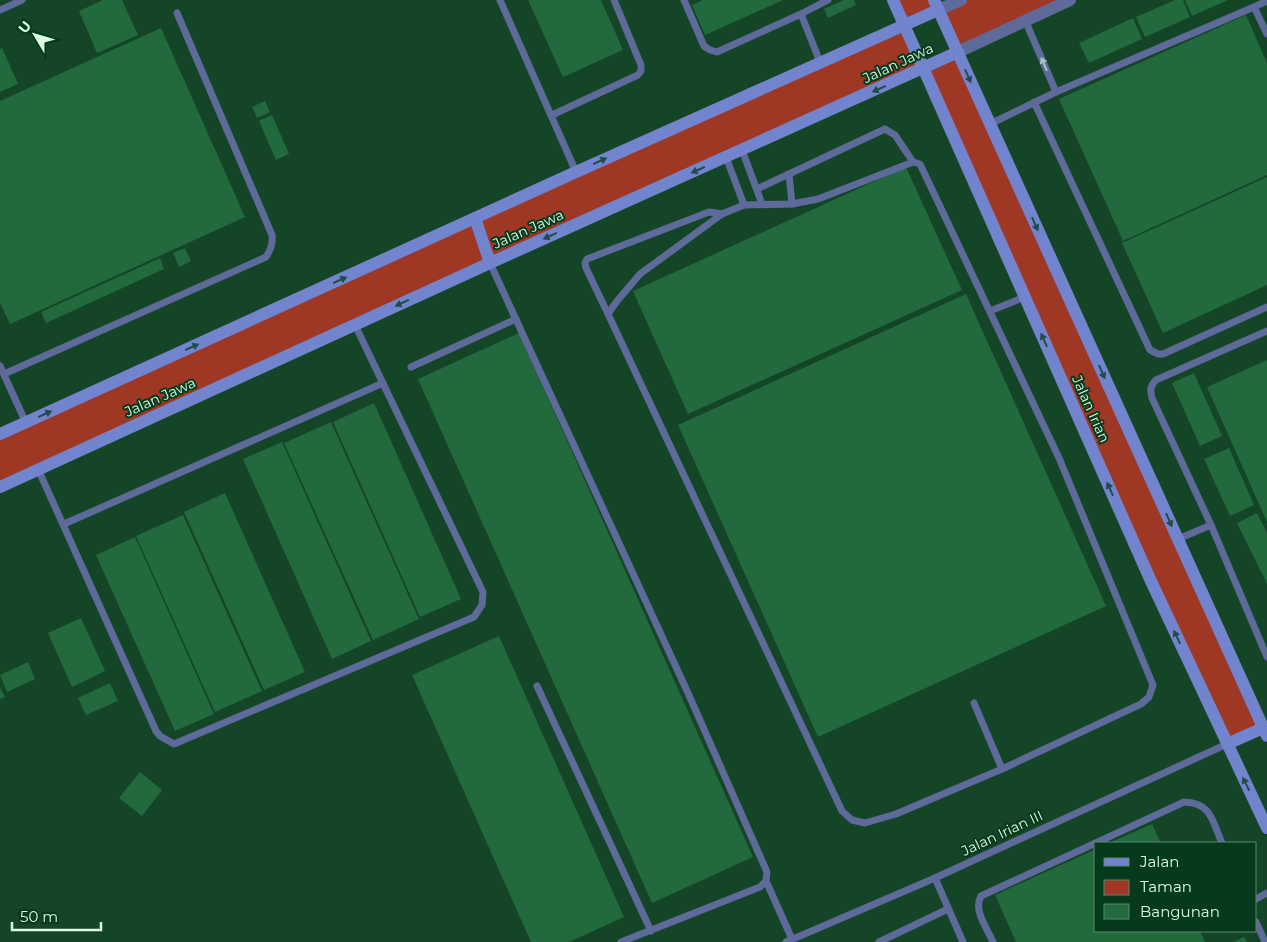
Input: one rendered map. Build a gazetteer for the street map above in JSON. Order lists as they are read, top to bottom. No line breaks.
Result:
{"streets":{"street":["Jalan Jawa","Jalan Irian"],"lane":["Jalan Irian III"]},"crossings":[["Jalan Jawa","Jalan Irian"],["Jalan Irian","Jalan Irian III"]],"legend":["Jalan","Taman","Bangunan"],"scale_bar":"50 m","north":"top left"}
